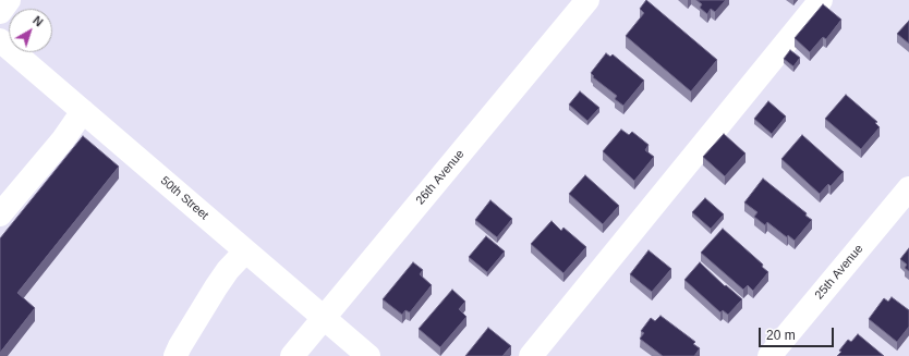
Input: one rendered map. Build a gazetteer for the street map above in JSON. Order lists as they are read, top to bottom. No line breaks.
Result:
{"streets":{"street":["26th Avenue","50th Street","25th Avenue"]},"crossings":[["26th Avenue","50th Street"]],"scale_bar":"20 m","north":"top right"}
